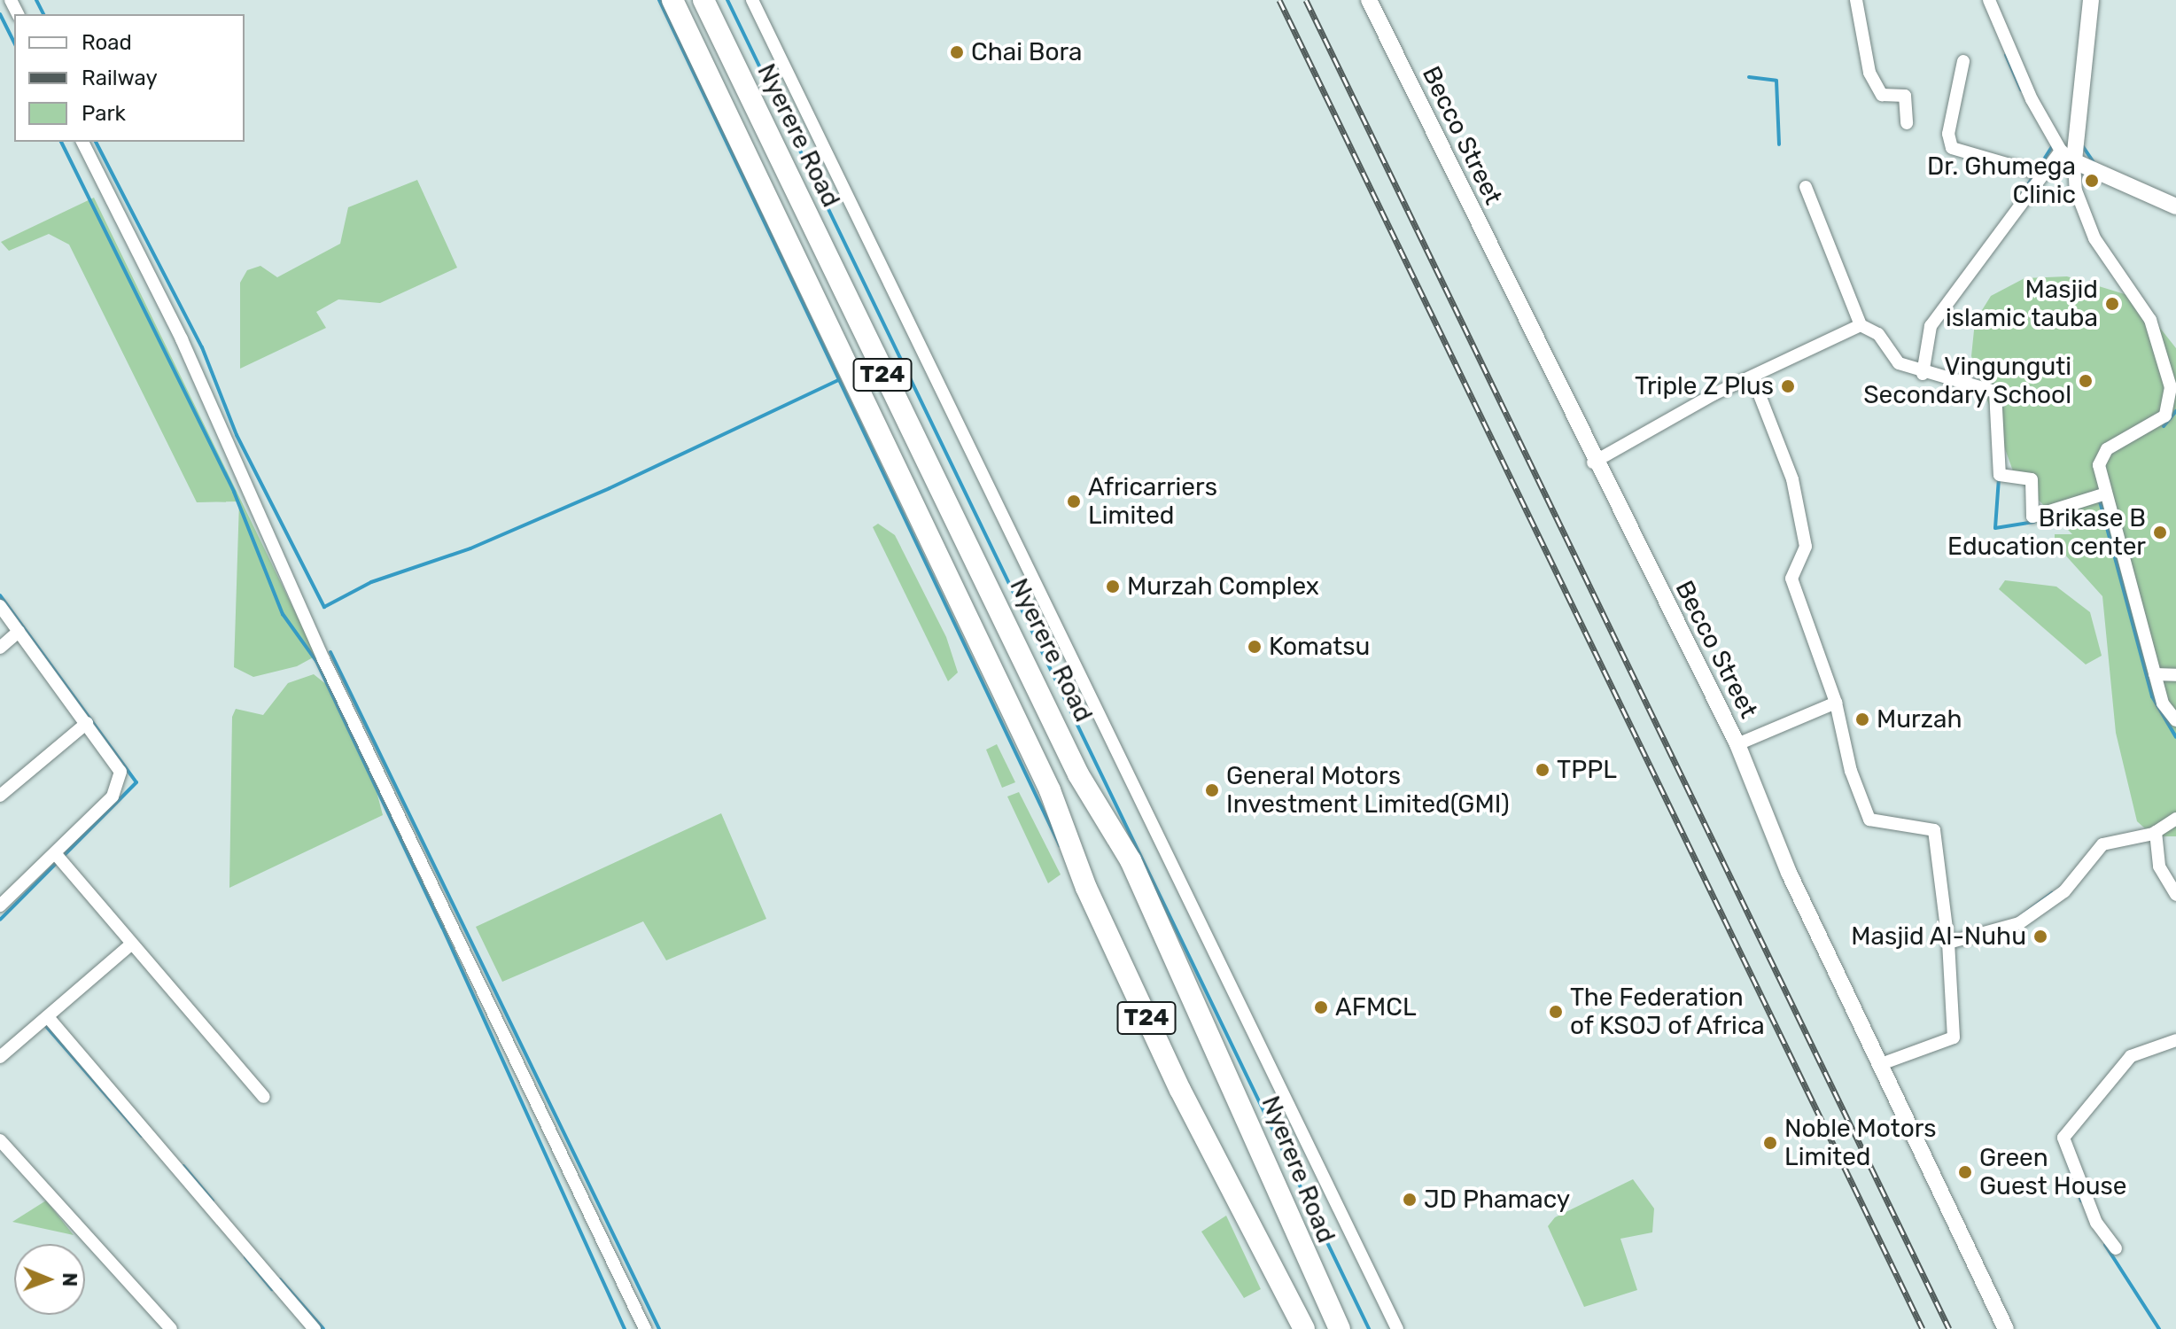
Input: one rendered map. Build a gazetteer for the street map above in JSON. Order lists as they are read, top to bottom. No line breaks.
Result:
{"streets":{"highway":["Nyerere Road","T24"],"street":["Becco Street"]},"places":["Chai Bora","Dr. Ghumega Clinic","Masjid islamic tauba","Vingunguti Secondary School","Triple Z Plus","Africarriers Limited","Brikase B Education center","Murzah Complex","Komatsu","Murzah","TPPL","General Motors Investment Limited(GMI)","Masjid Al-Nuhu","AFMCL","The Federation of KSOJ of Africa","Noble Motors Limited","Green Guest House","JD Phamacy"],"legend":["Road","Railway","Park"],"north":"right"}
